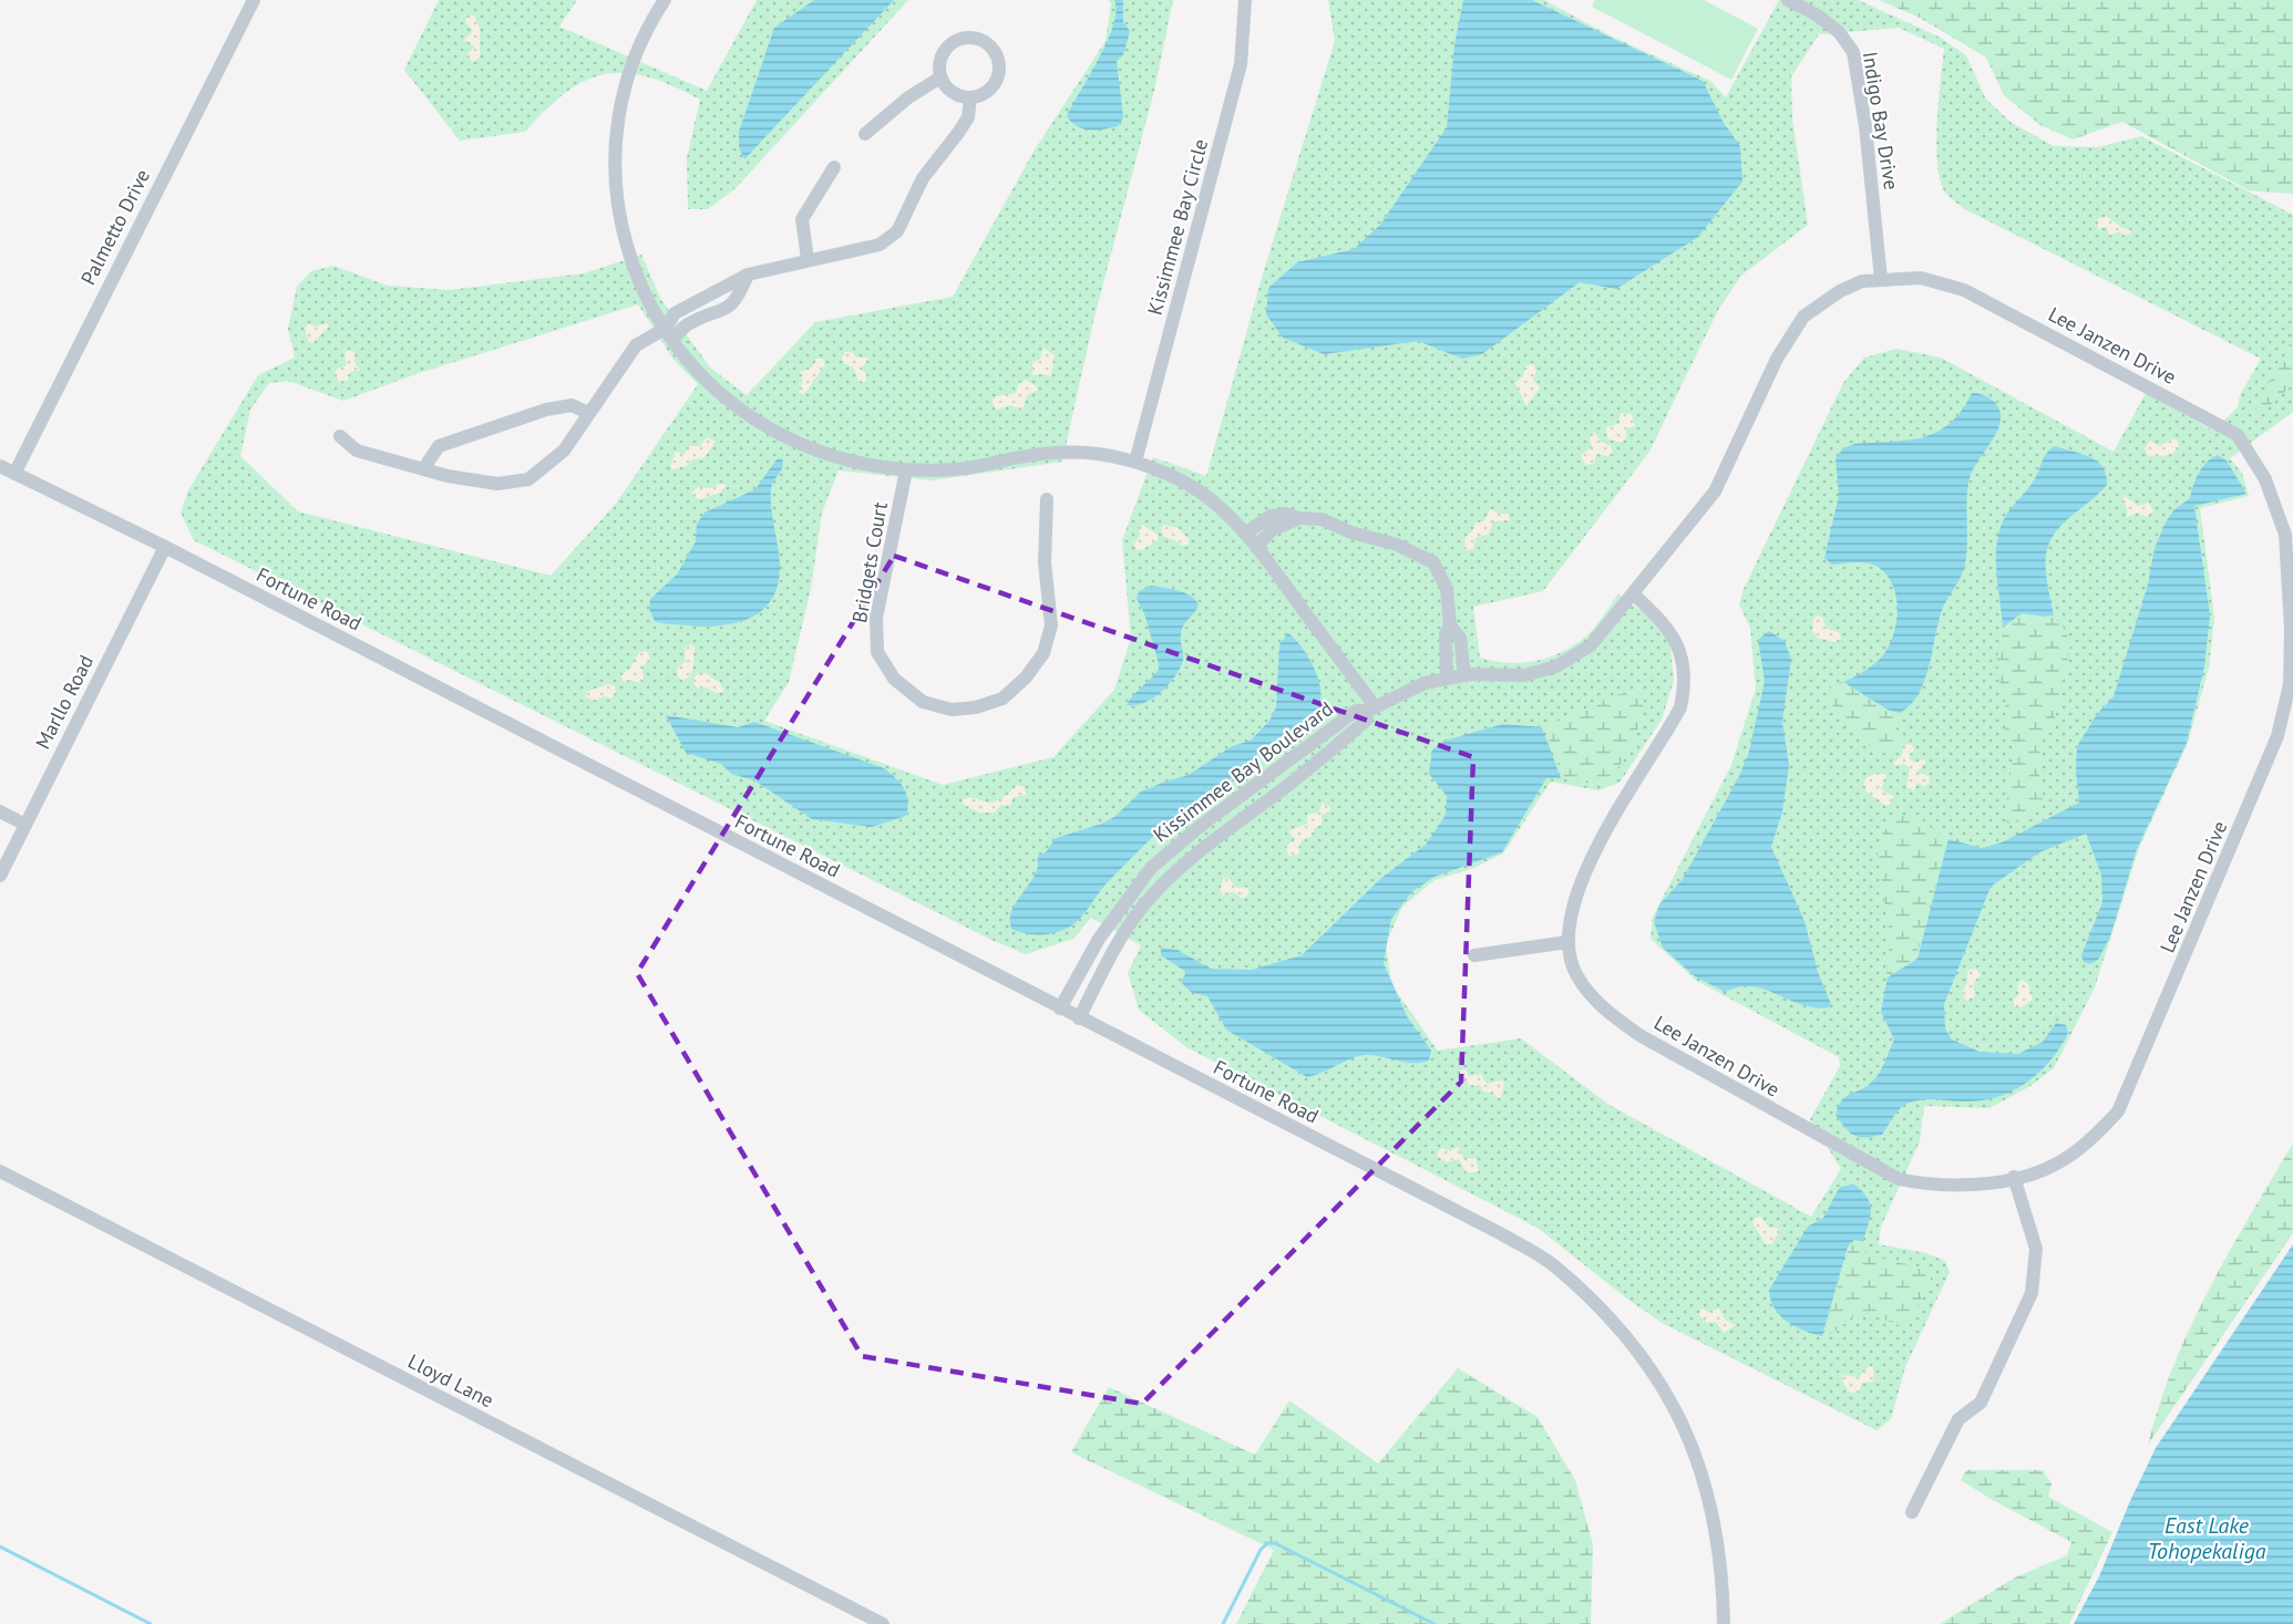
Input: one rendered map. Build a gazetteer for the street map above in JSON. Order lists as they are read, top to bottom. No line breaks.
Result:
{"streets":{"street":["Indigo Bay Drive","Palmetto Drive","Kissimmee Bay Circle","Lee Janzen Drive","Bridgets Court","Fortune Road","Marllo Road","Kissimmee Bay Boulevard","Lloyd Lane"]},"crossings":[["Indigo Bay Drive","Lee Janzen Drive"],["Palmetto Drive","Fortune Road"],["Lee Janzen Drive","Kissimmee Bay Boulevard"],["Fortune Road","Marllo Road"],["Fortune Road","Kissimmee Bay Boulevard"]],"water":["East Lake Tohopekaliga"]}
